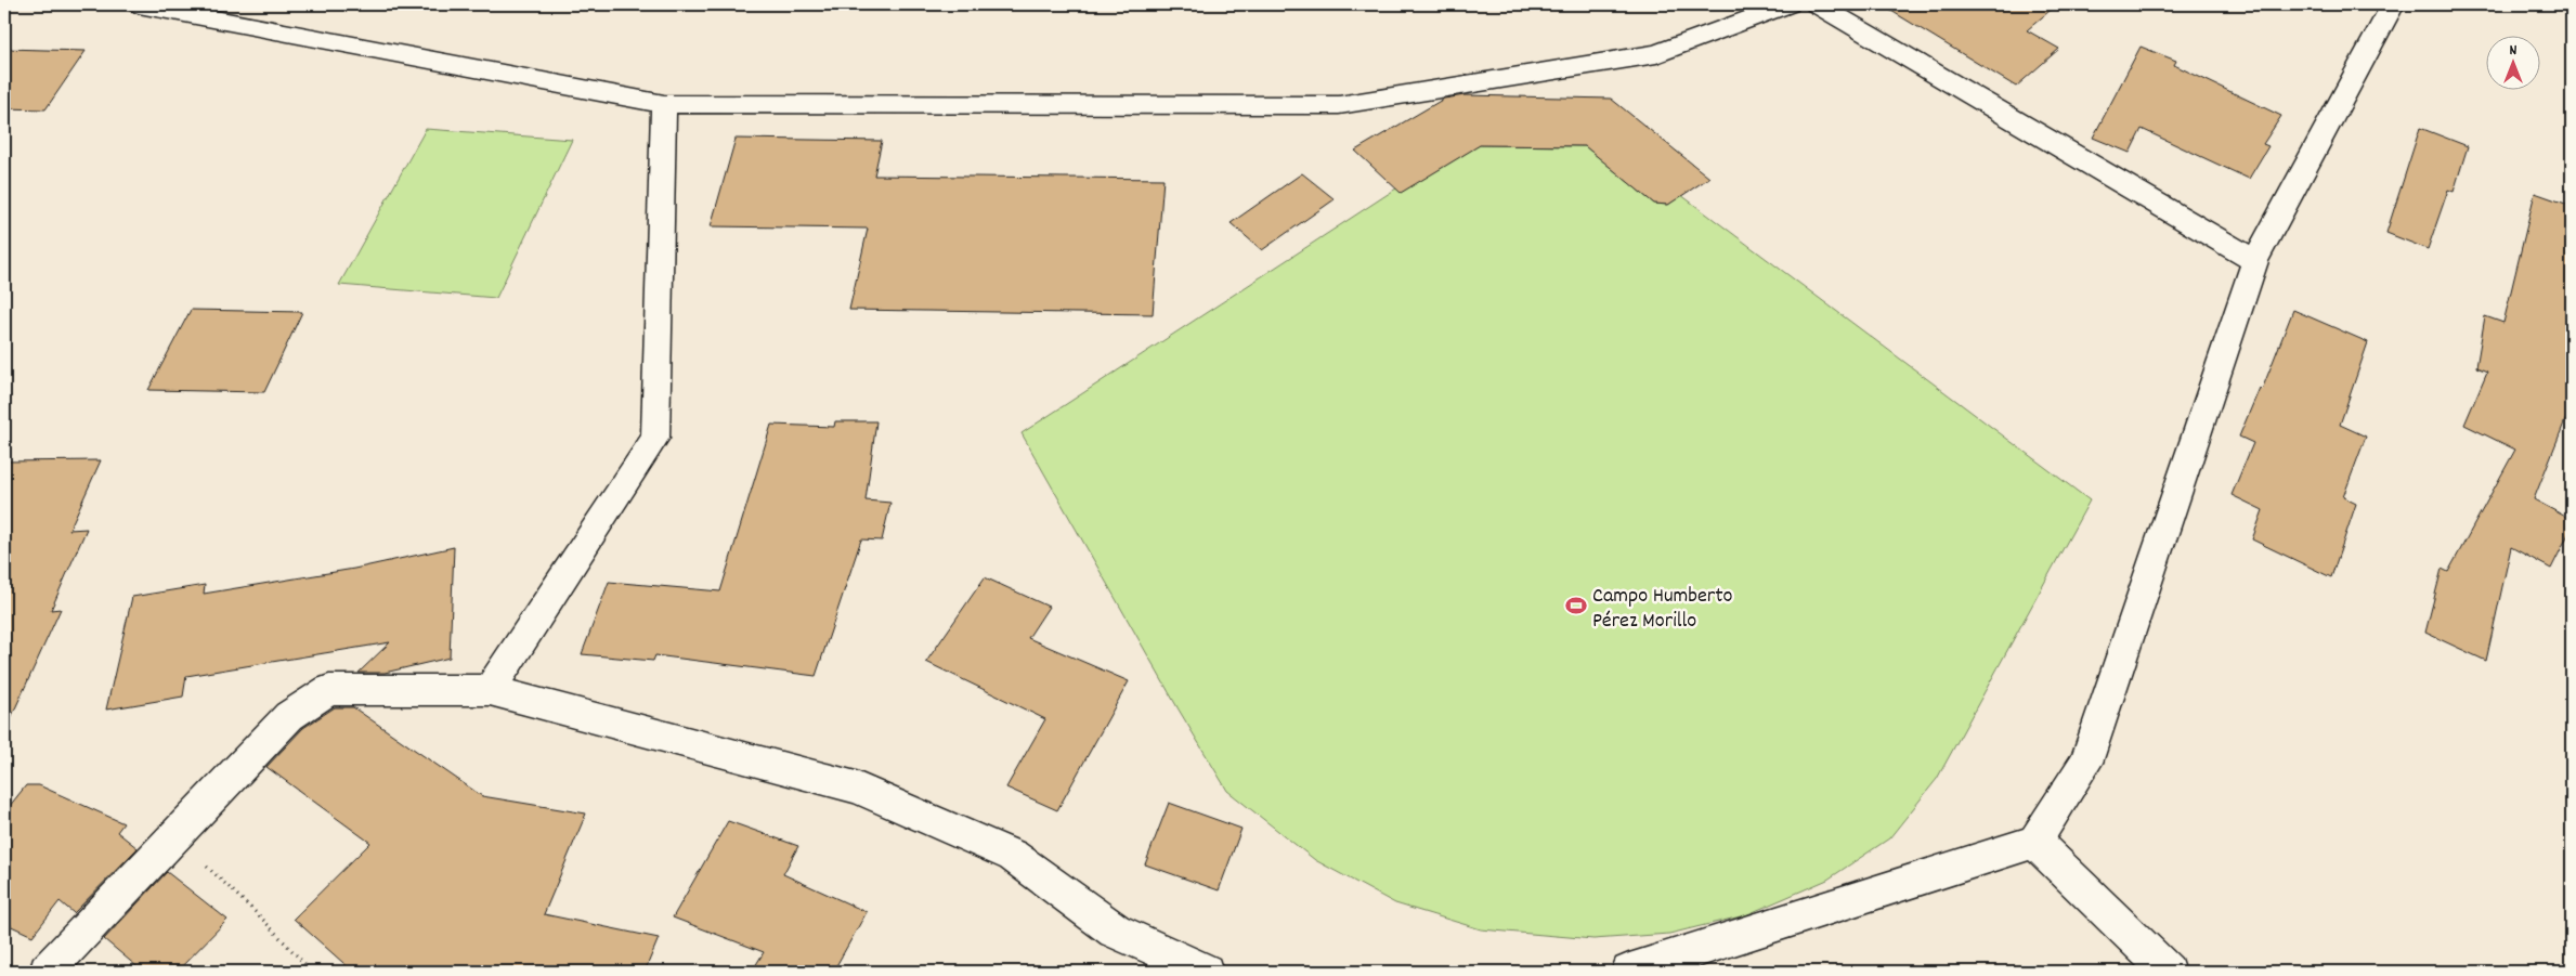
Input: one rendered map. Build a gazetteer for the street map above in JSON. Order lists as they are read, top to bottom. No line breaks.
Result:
{"places":{"sports":["Campo Humberto Pérez Morillo"]},"north":"top"}
